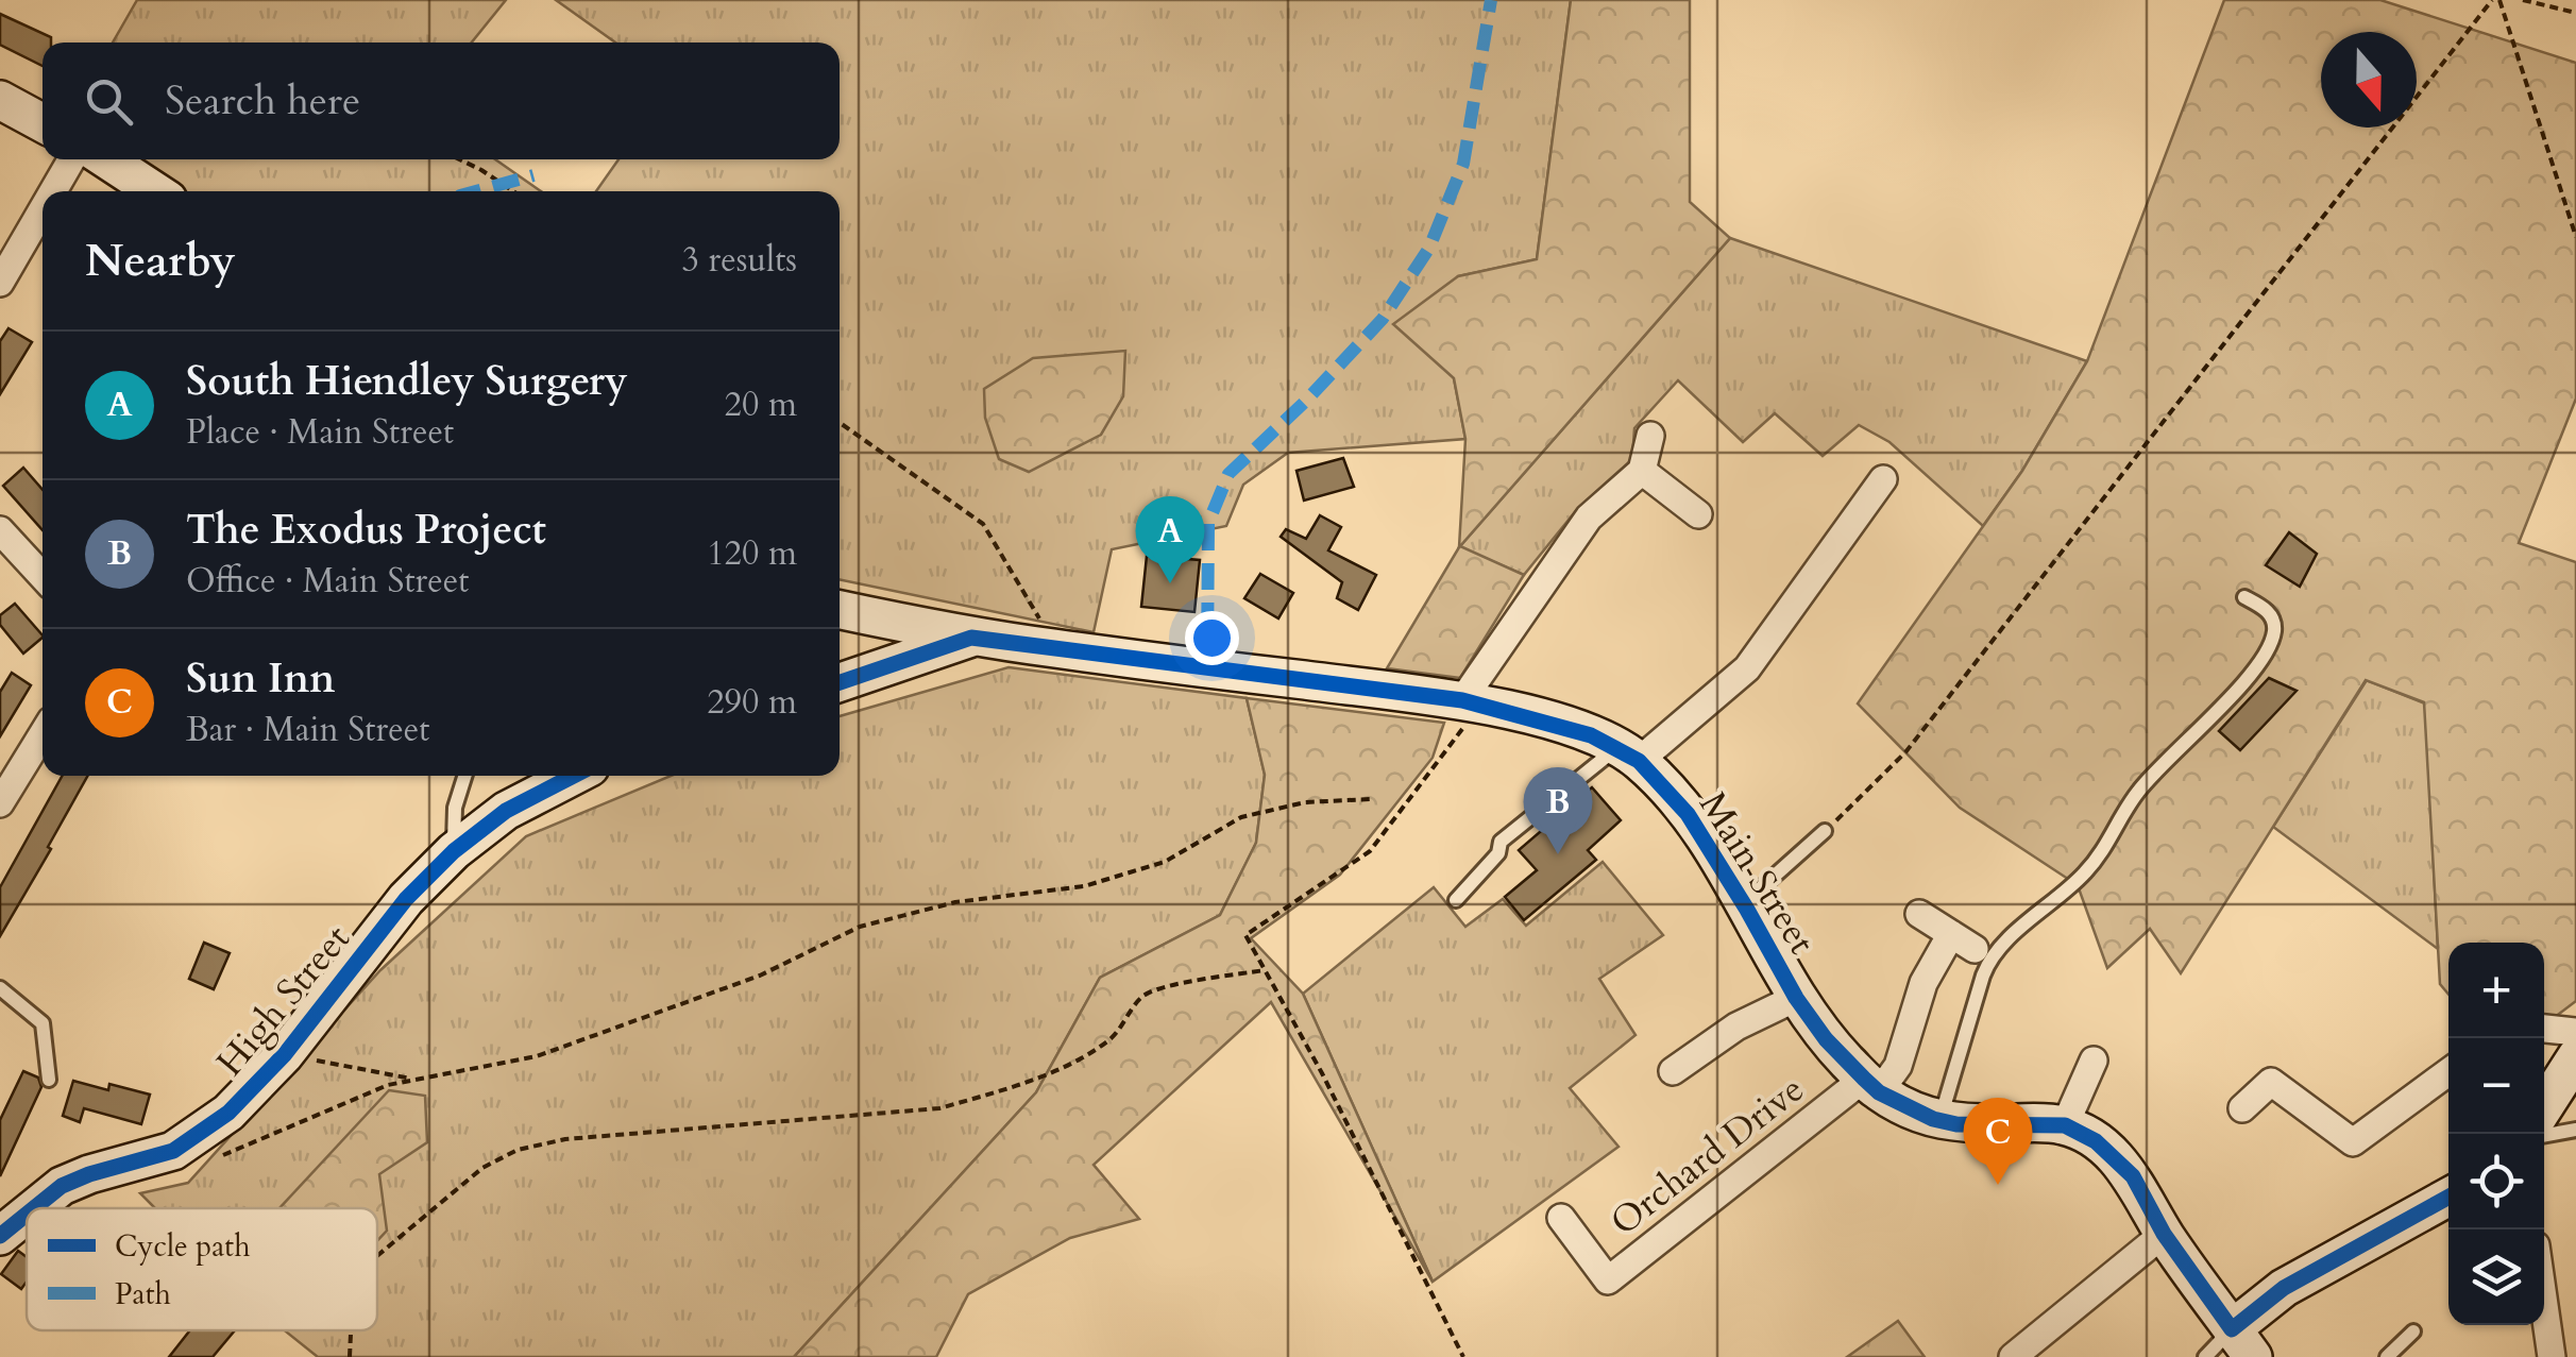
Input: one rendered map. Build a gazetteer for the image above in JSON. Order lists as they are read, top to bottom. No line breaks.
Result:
{"streets":{"street":["Main Street","High Street","Orchard Drive"]},"crossings":[["Main Street","Orchard Drive"]],"legend":["Cycle path","Path"],"north":"bottom","page":{"search":"Search here","heading":["Nearby","3 results"],"list":[{"mark":"A","name":"South Hiendley Surgery","note":"Place · Main Street","value":"20 m"},{"mark":"B","name":"The Exodus Project","note":"Office · Main Street","value":"120 m"},{"mark":"C","name":"Sun Inn","note":"Bar · Main Street","value":"290 m"}],"pins":["A","B","C"],"map_buttons":["+","−"]}}
